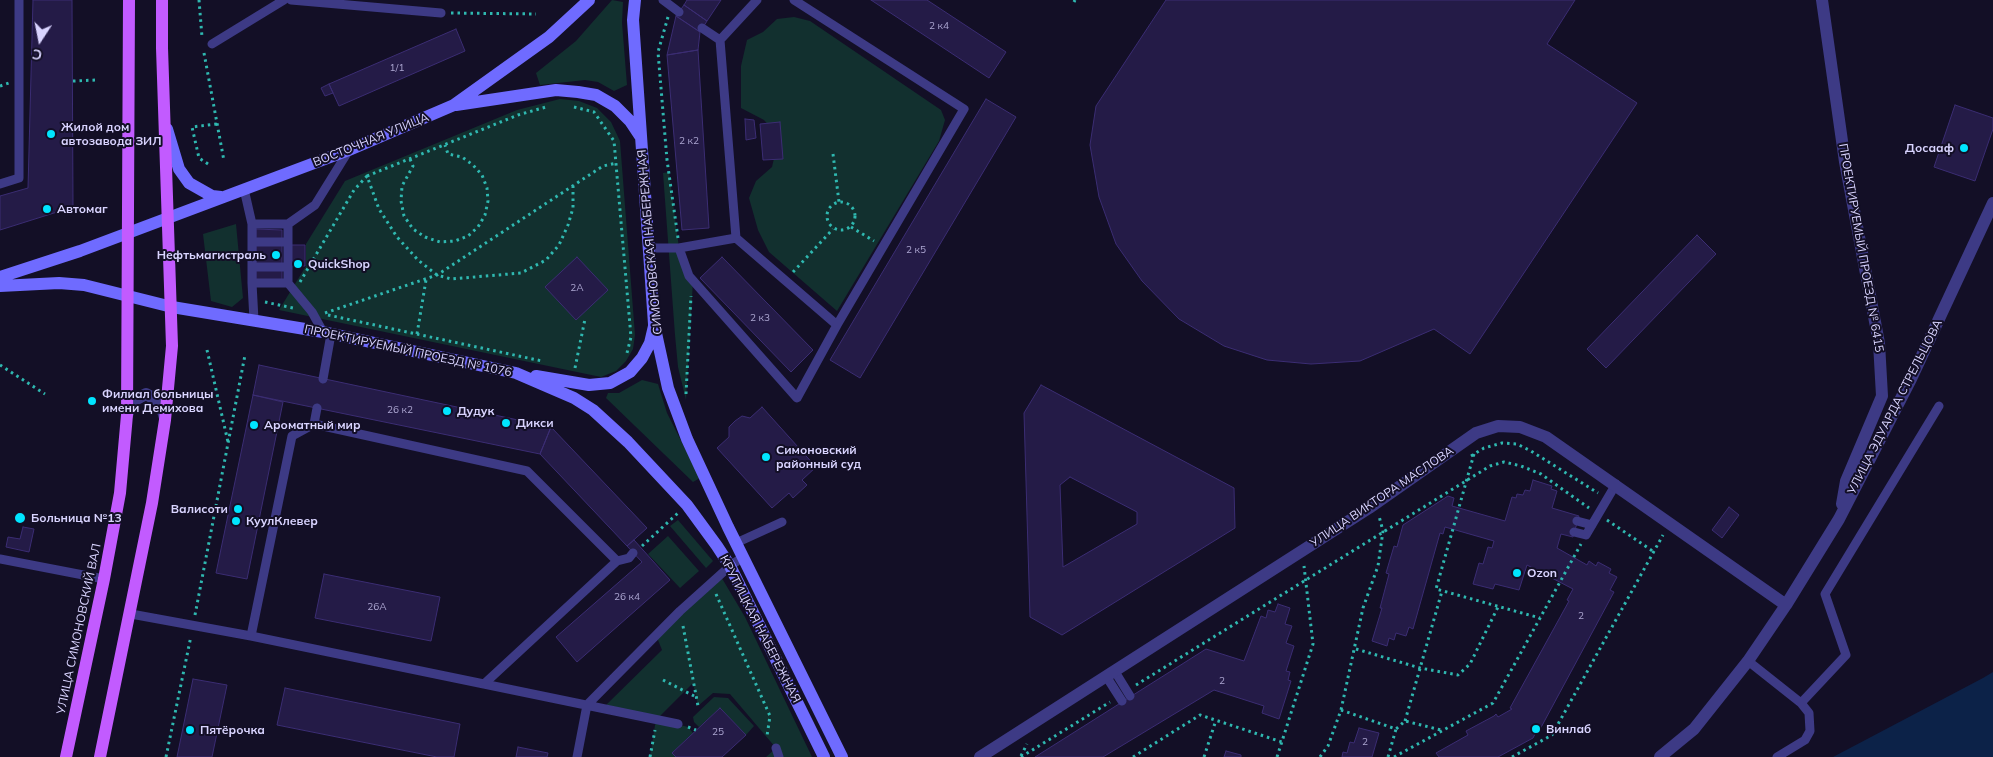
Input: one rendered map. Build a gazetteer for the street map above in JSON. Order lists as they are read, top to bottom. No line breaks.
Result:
{"streets":{"main road":["ВОСТОЧНАЯ УЛИЦА","СИМОНОВСКАЯ НАБЕРЕЖНАЯ","ПРОЕКТИРУЕМЫЙ ПРОЕЗД № 1076","УЛИЦА СИМОНОВСКИЙ ВАЛ","КРУТИЦКАЯ НАБЕРЕЖНАЯ"],"street":["ПРОЕКТИРУЕМЫЙ ПРОЕЗД № 6415","УЛИЦА ЭДУАРДА СТРЕЛЬЦОВА","УЛИЦА ВИКТОРА МАСЛОВА"]},"crossings":[["ВОСТОЧНАЯ УЛИЦА","УЛИЦА СИМОНОВСКИЙ ВАЛ"],["СИМОНОВСКАЯ НАБЕРЕЖНАЯ","КРУТИЦКАЯ НАБЕРЕЖНАЯ"],["ПРОЕКТИРУЕМЫЙ ПРОЕЗД № 6415","УЛИЦА ЭДУАРДА СТРЕЛЬЦОВА"],["ПРОЕКТИРУЕМЫЙ ПРОЕЗД № 1076","УЛИЦА СИМОНОВСКИЙ ВАЛ"],["ПРОЕКТИРУЕМЫЙ ПРОЕЗД № 1076","КРУТИЦКАЯ НАБЕРЕЖНАЯ"],["УЛИЦА ЭДУАРДА СТРЕЛЬЦОВА","УЛИЦА ВИКТОРА МАСЛОВА"]],"places":["Жилой дом автозавода ЗИЛ","Досааф","Автомаг","Нефтьмагистраль","QuickShop","Филиал больницы имени Демихова","Дудук","Дикси","Ароматный мир","Симоновский районный суд","Валисоти","Больница №13","КуулКлевер","Ozon","Винлаб","Пятёрочка"],"house_numbers":["2 к4","1/1","2 к2","2 к5","2А","2 к3","26 к2","26 к4","26А","2","2","25","2"],"north":"bottom"}
